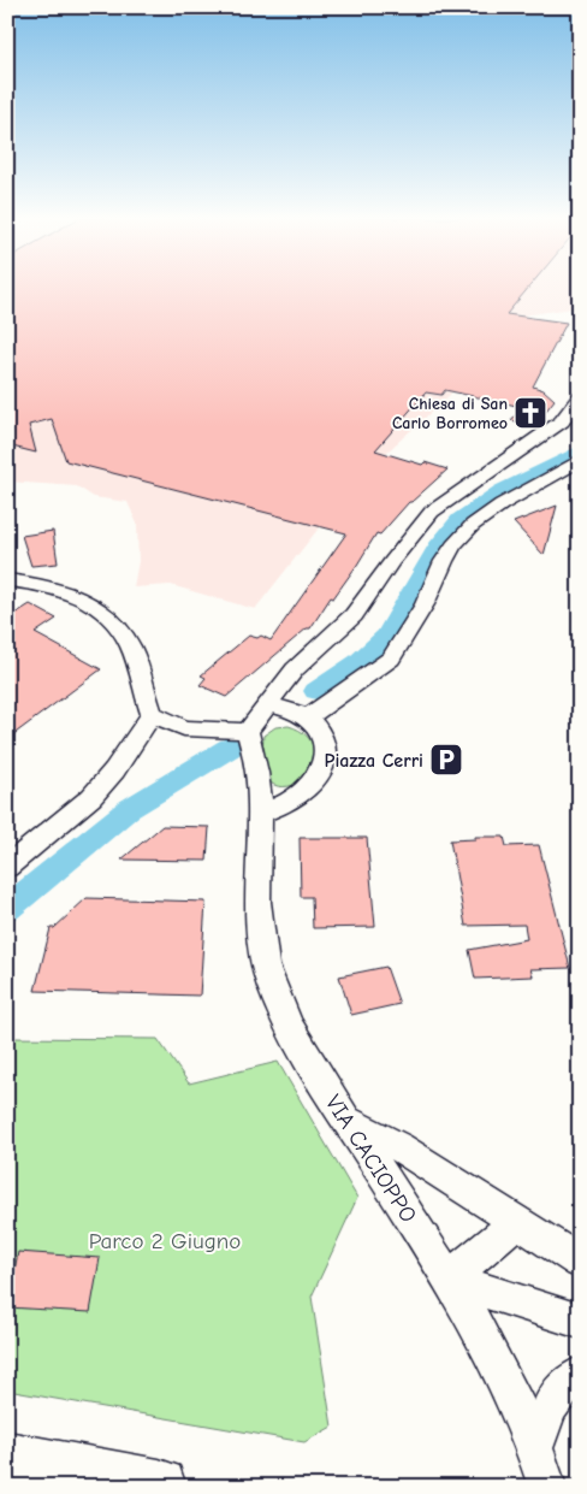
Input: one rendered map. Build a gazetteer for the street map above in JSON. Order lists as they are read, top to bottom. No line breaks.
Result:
{"streets":{"street":["VIA CACIOPPO"]},"parks":["Parco 2 Giugno"],"places":{"church":["Chiesa di San Carlo Borromeo"],"parking":["Piazza Cerri"]}}
